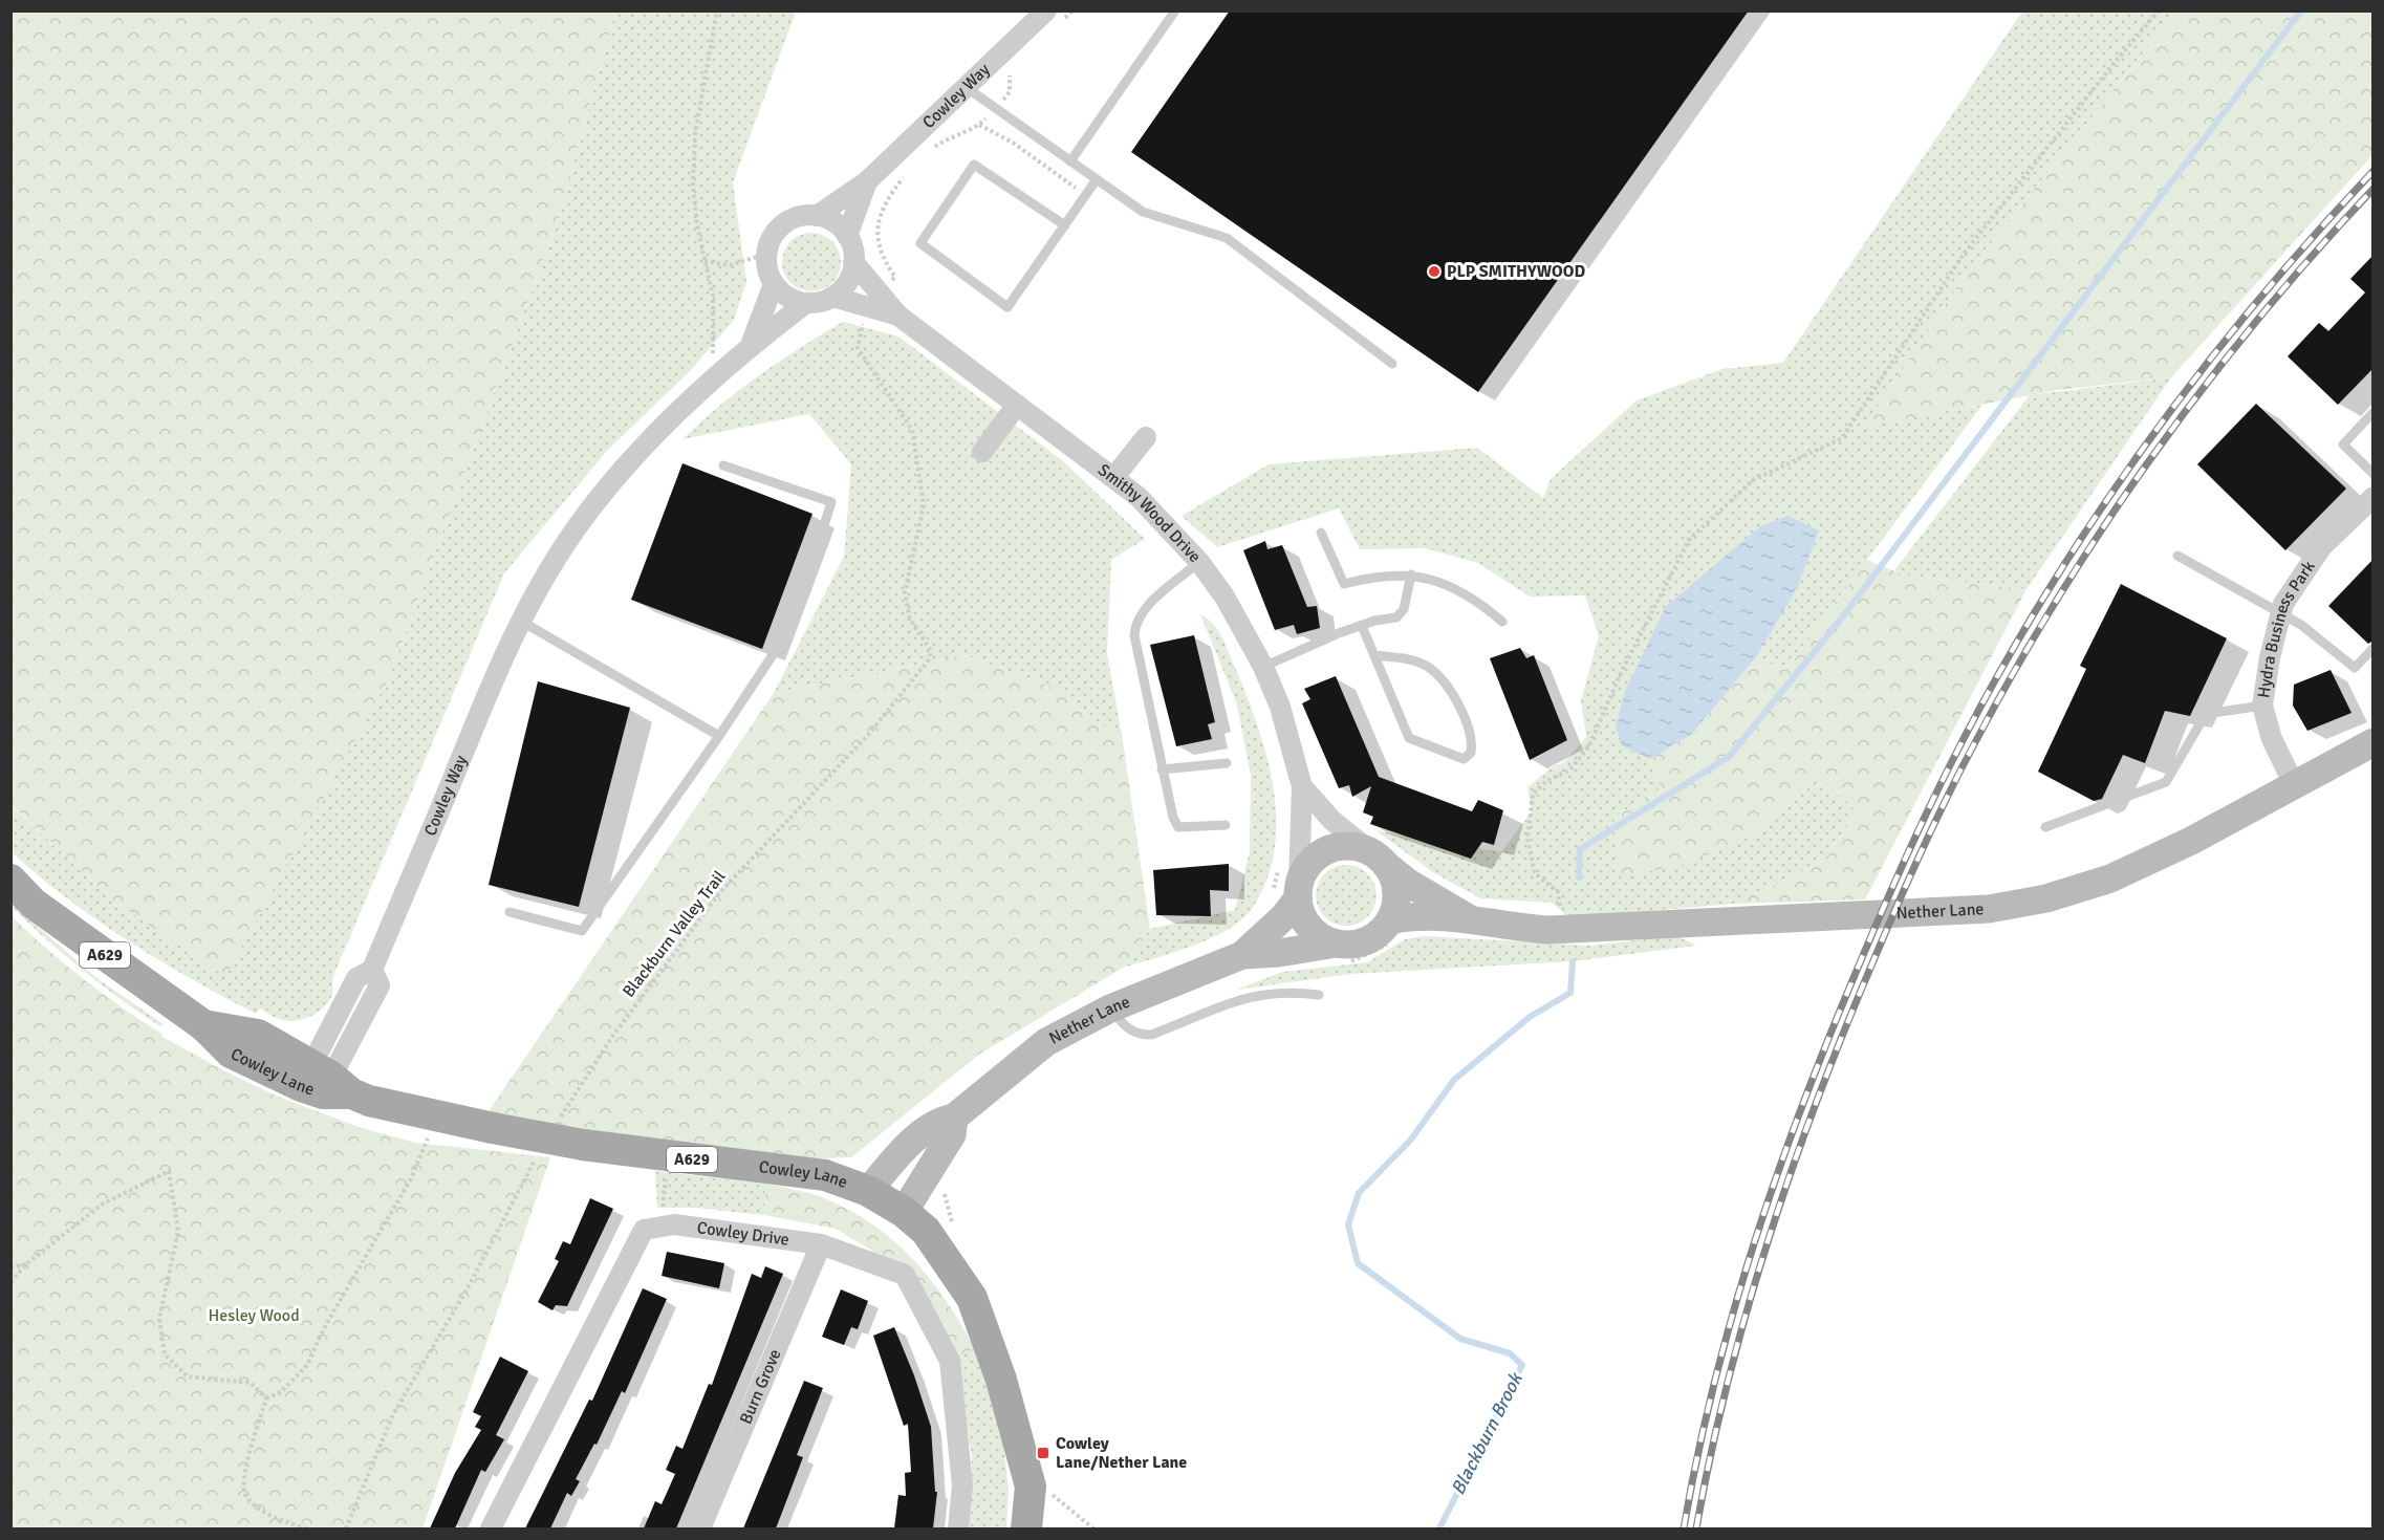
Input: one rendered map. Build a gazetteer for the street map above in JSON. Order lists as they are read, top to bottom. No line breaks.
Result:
{"streets":{"main road":["Nether Lane","A629","Cowley Lane"],"street":["Cowley Way","Smithy Wood Drive","Hydra Business Park","Cowley Drive","Burn Grove"],"path":["Blackburn Valley Trail"]},"crossings":[["Cowley Way","Smithy Wood Drive"],["Cowley Way","Cowley Lane"],["Smithy Wood Drive","Nether Lane"],["Smithy Wood Drive","Blackburn Valley Trail"],["Hydra Business Park","Nether Lane"],["Nether Lane","Cowley Lane"],["Cowley Drive","Burn Grove"]],"water":["Blackburn Brook"],"parks":["Hesley Wood"],"places":{"other":["PLP SMITHYWOOD"],"transit":["Cowley Lane/Nether Lane"]}}
